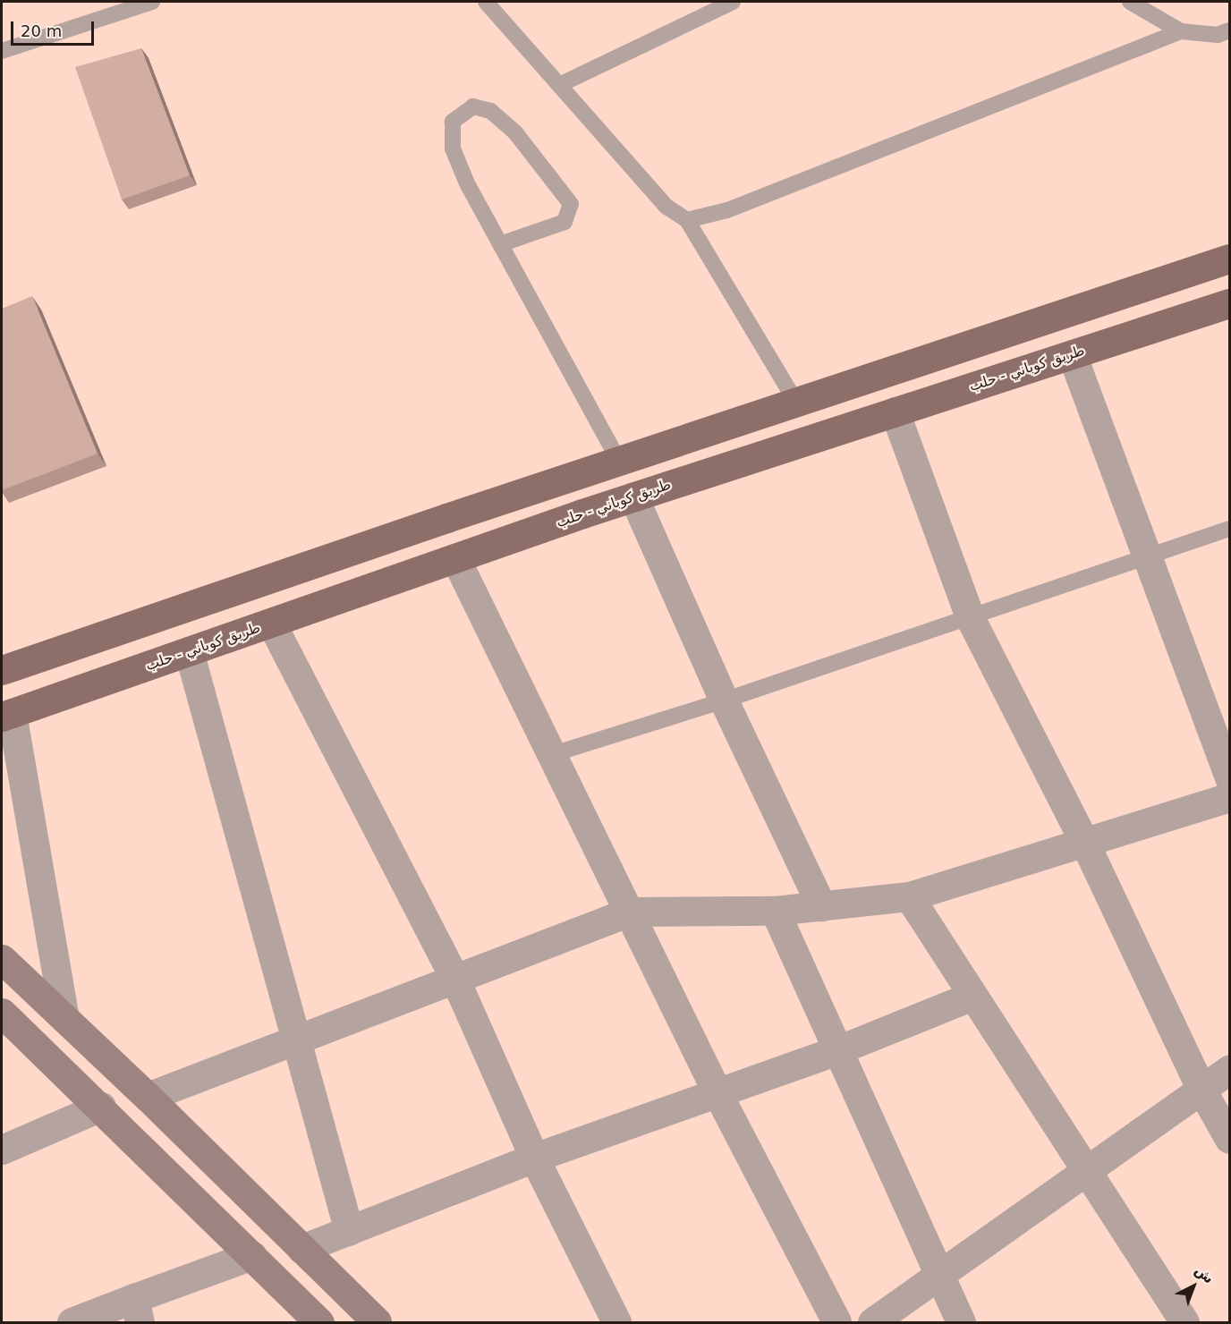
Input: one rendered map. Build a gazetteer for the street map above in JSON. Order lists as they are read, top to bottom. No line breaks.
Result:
{"streets":{"main road":["طريق كوباني - حلب"]},"scale_bar":"20 m","north":"top right"}
